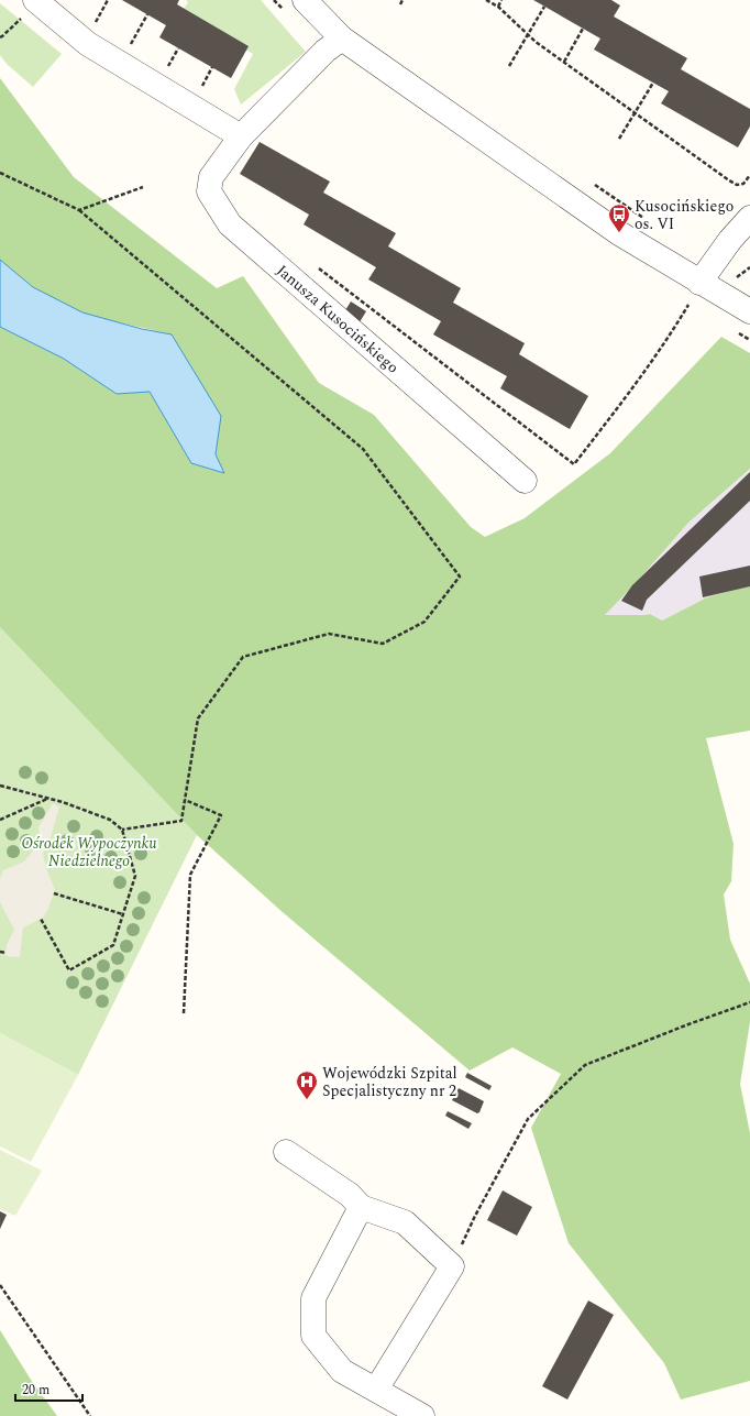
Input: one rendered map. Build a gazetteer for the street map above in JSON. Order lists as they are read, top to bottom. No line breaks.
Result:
{"streets":{"street":["Janusza Kusocińskiego"]},"parks":["Ośrodek Wypoczynku Niedzielnego"],"places":{"bus stop":["Kusocińskiego os. VI"],"hospital":["Wojewódzki Szpital Specjalistyczny nr 2"]},"scale_bar":"20 m"}
